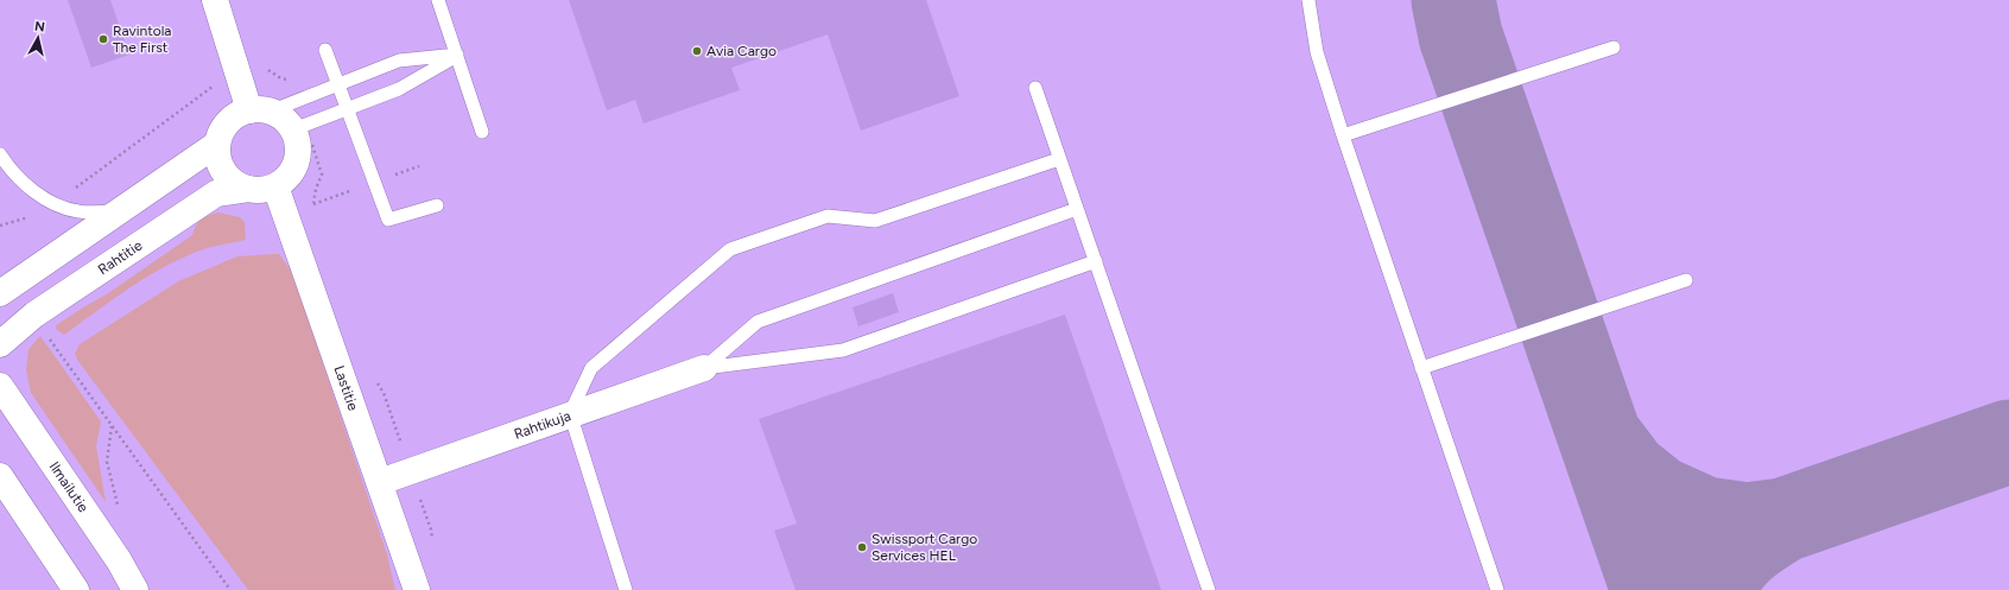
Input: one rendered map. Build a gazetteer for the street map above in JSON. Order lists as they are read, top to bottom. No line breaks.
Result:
{"streets":{"street":["Rahtitie","Lastitie","Rahtikuja","Ilmailutie"]},"crossings":[["Rahtitie","Lastitie"],["Lastitie","Rahtikuja"]],"places":["Ravintola The First","Avia Cargo","Swissport Cargo Services HEL"],"north":"top"}
